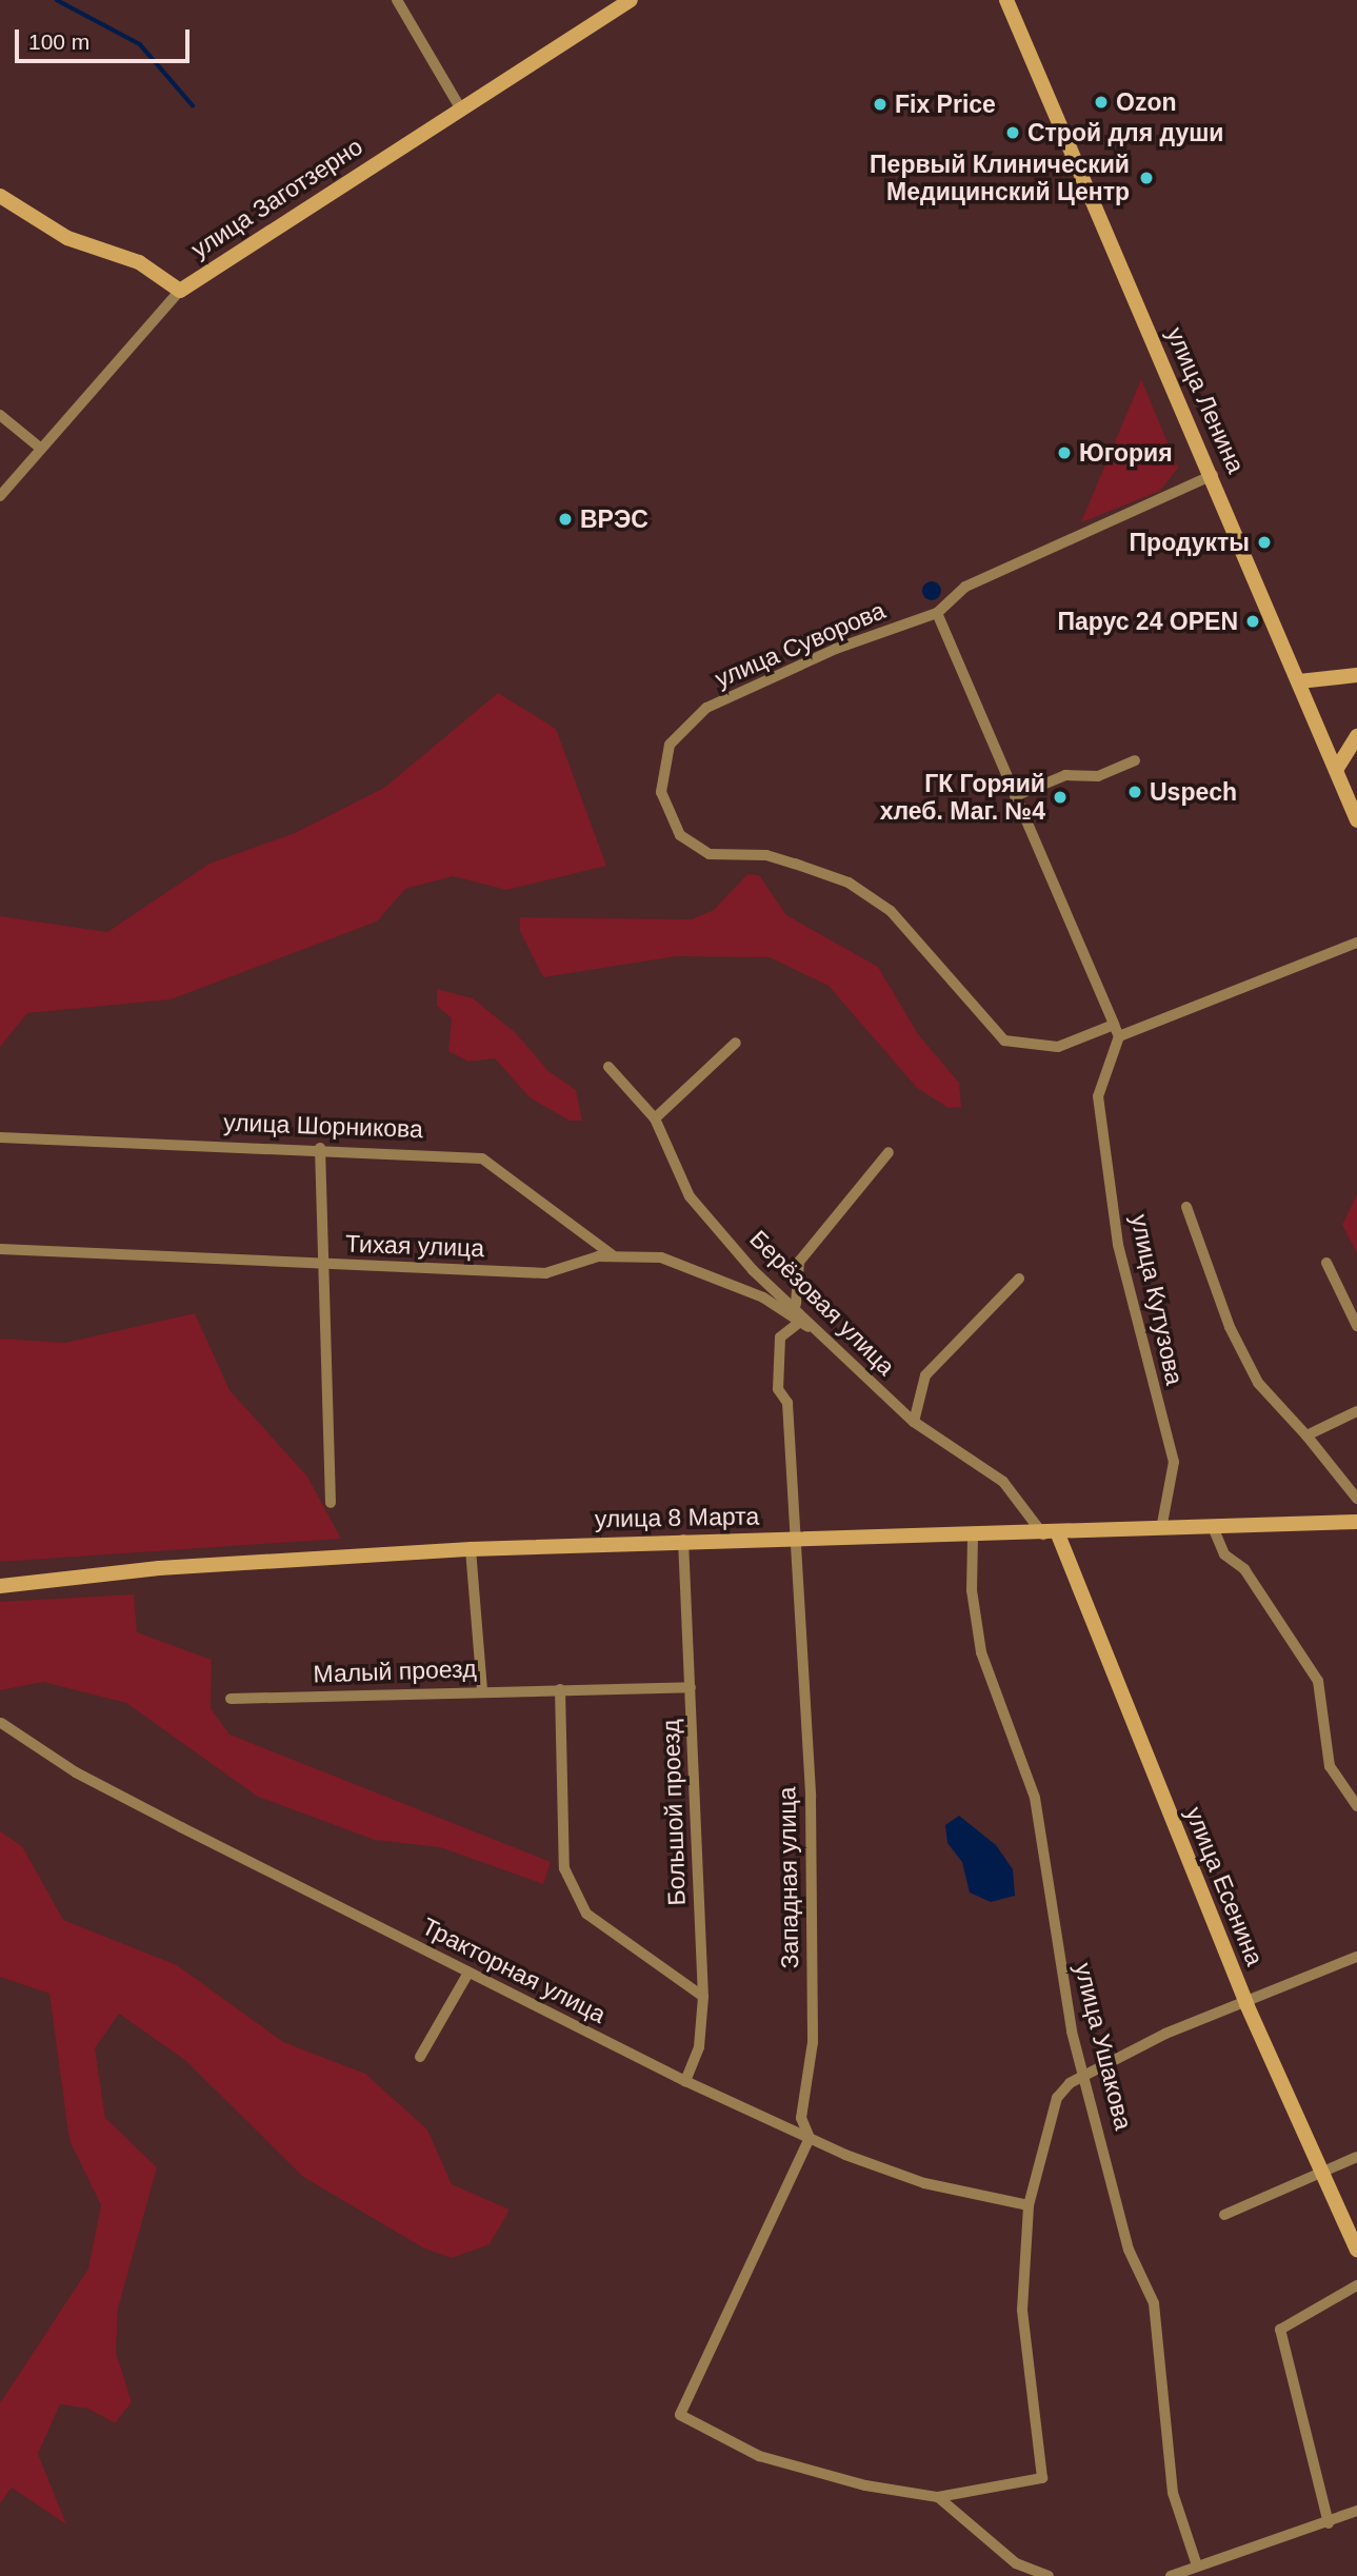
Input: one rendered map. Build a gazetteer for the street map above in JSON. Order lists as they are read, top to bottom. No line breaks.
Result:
{"streets":{"main road":["улица Заготзерно","улица Ленина","улица 8 Марта","улица Есенина"],"street":["улица Суворова","улица Шорникова","Тихая улица","улица Кутузова","Берёзовая улица","Малый проезд","Большой проезд","Западная улица","Тракторная улица","улица Ушакова"]},"crossings":[["улица Ленина","улица Суворова"],["улица Суворова","улица Кутузова"],["улица Шорникова","Тихая улица"],["Тихая улица","Берёзовая улица"],["Тихая улица","Западная улица"],["улица Кутузова","улица 8 Марта"],["Берёзовая улица","улица 8 Марта"],["Берёзовая улица","Западная улица"],["Берёзовая улица","улица Есенина"],["улица 8 Марта","Большой проезд"],["улица 8 Марта","Западная улица"],["улица 8 Марта","улица Есенина"],["улица 8 Марта","улица Ушакова"],["Малый проезд","Большой проезд"],["Большой проезд","Тракторная улица"],["Западная улица","Тракторная улица"]],"places":["Ozon","Fix Price","Строй для души","Первый Клинический Медицинский Центр","Югория","ВРЭС","Продукты","Парус 24 OPEN","Uspech","ГК Горяий хлеб. Маг. №4"],"scale_bar":"100 m"}
